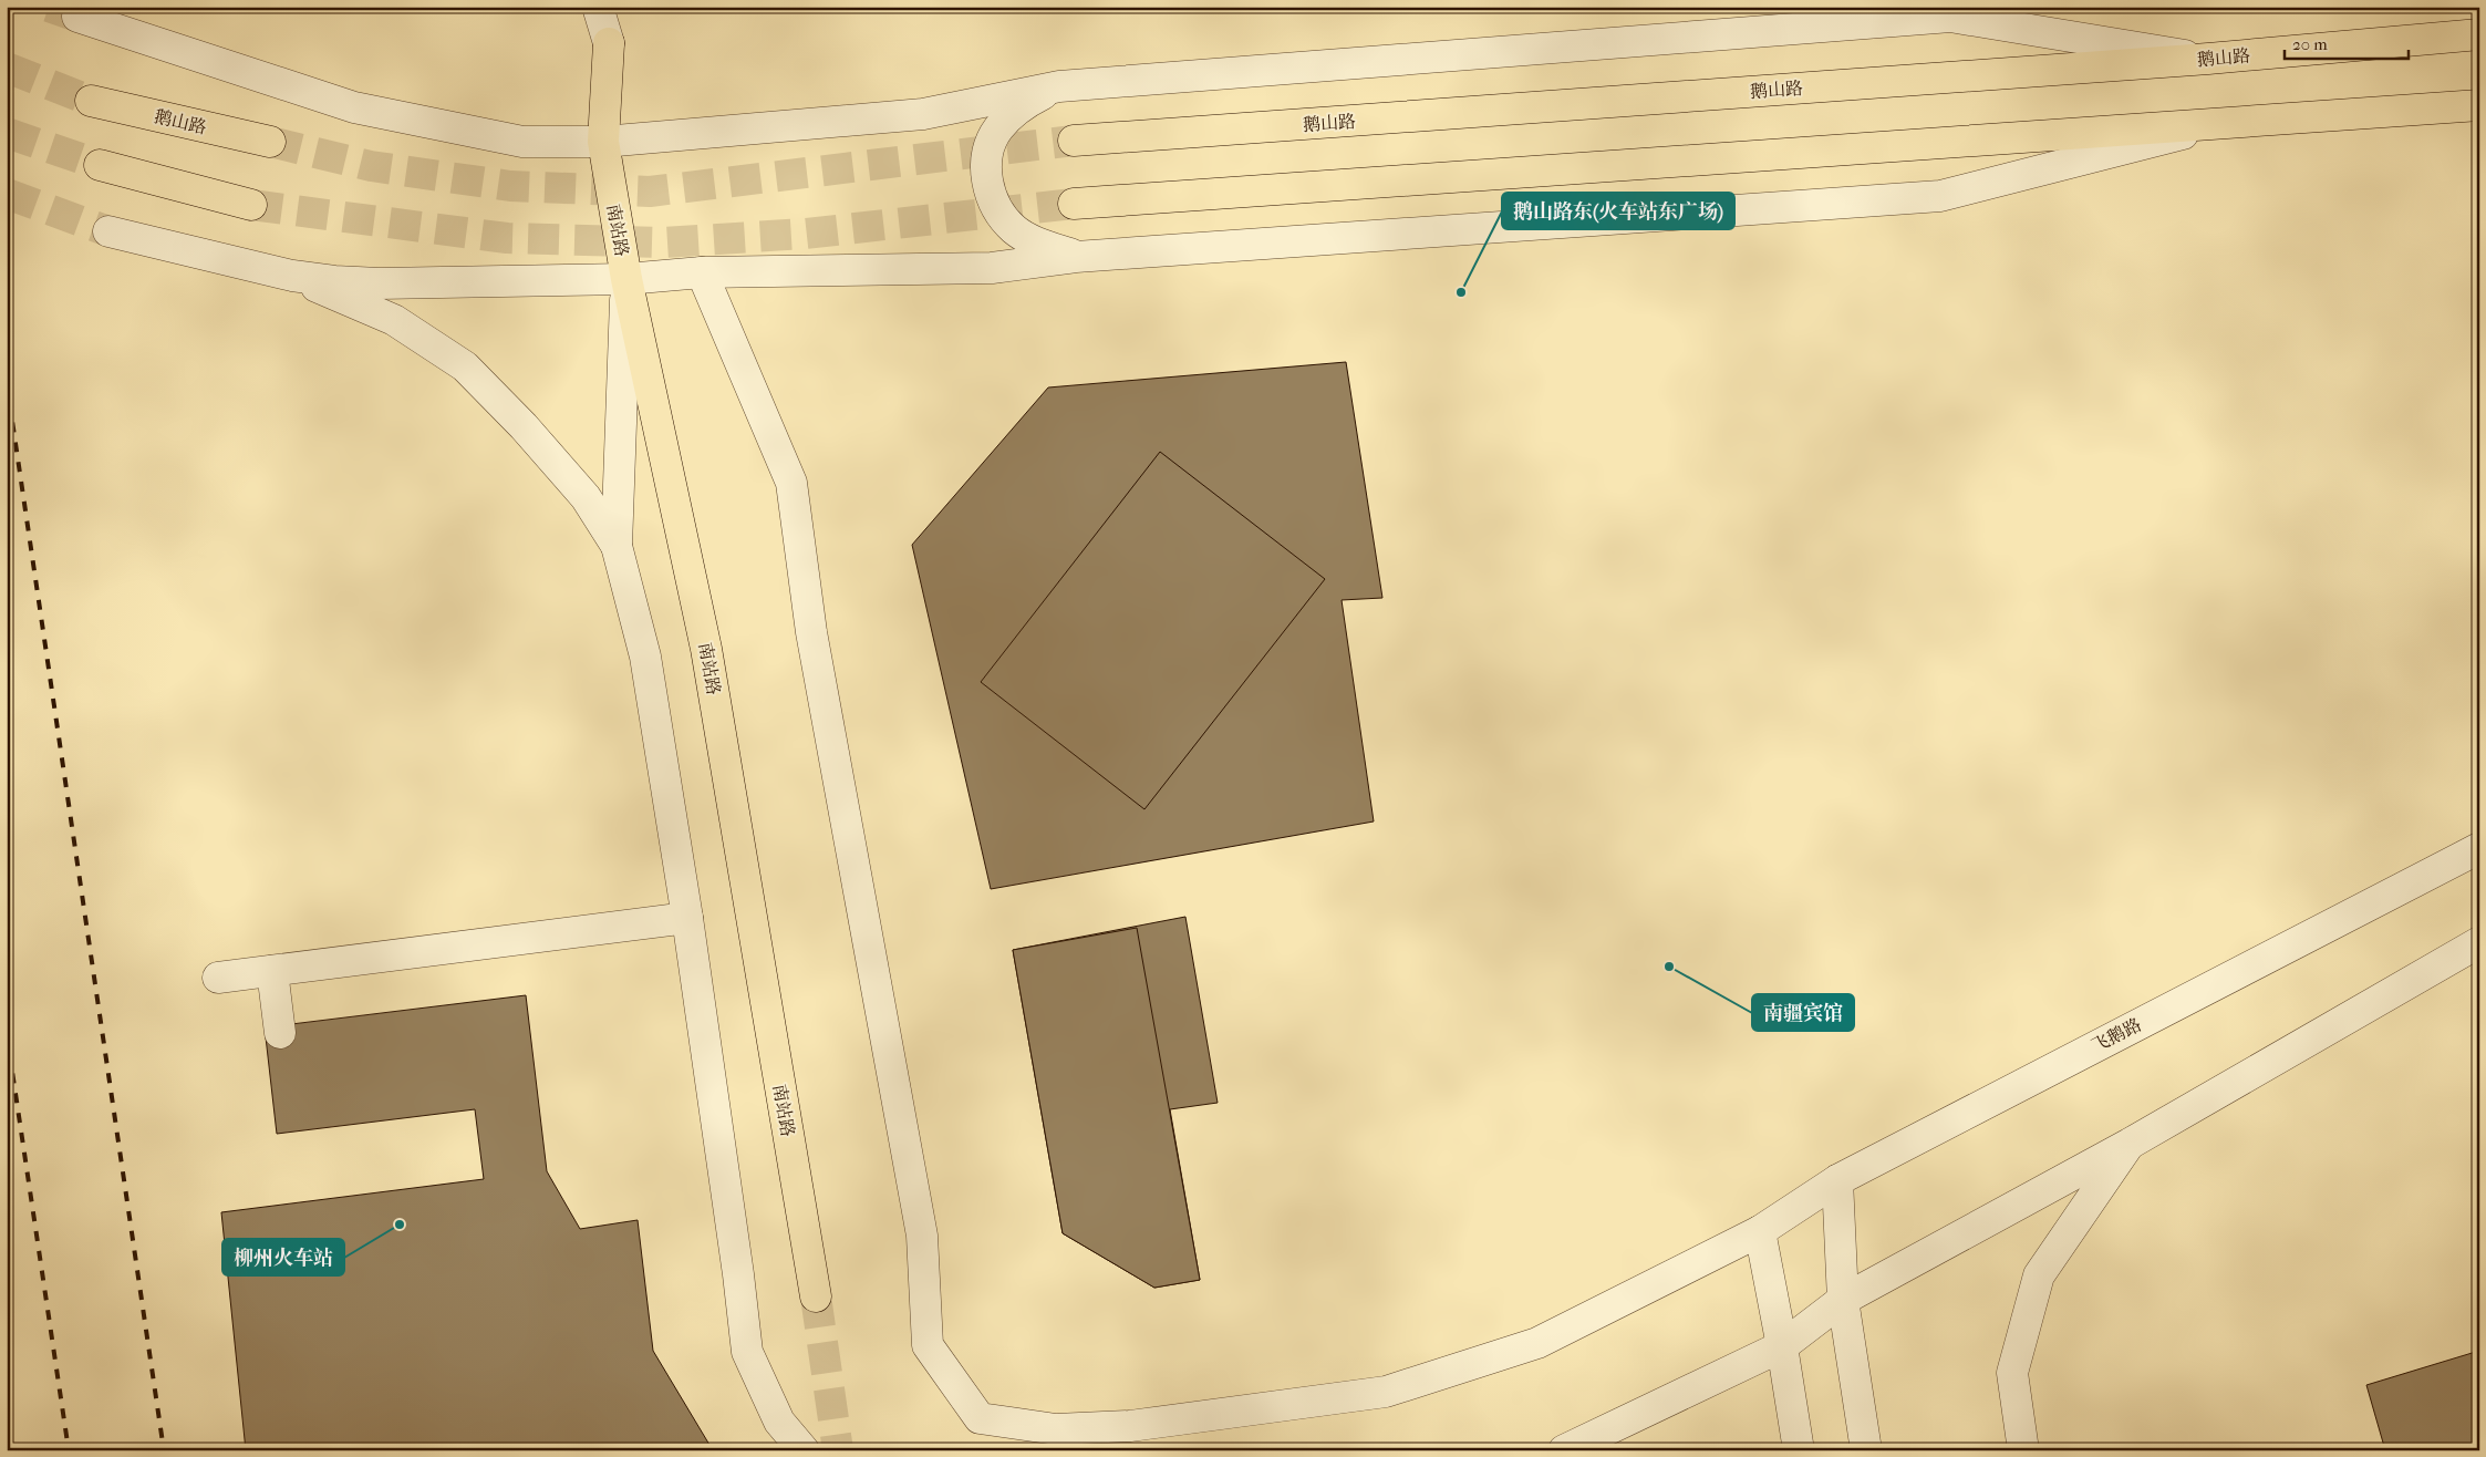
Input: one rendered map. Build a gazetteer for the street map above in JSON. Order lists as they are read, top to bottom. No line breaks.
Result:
{"streets":{"main road":["鹅山路","南站路"],"street":["飞鹅路"]},"places":["鹅山路东(火车站东广场)","南疆宾馆","柳州火车站"],"scale_bar":"20 m"}
